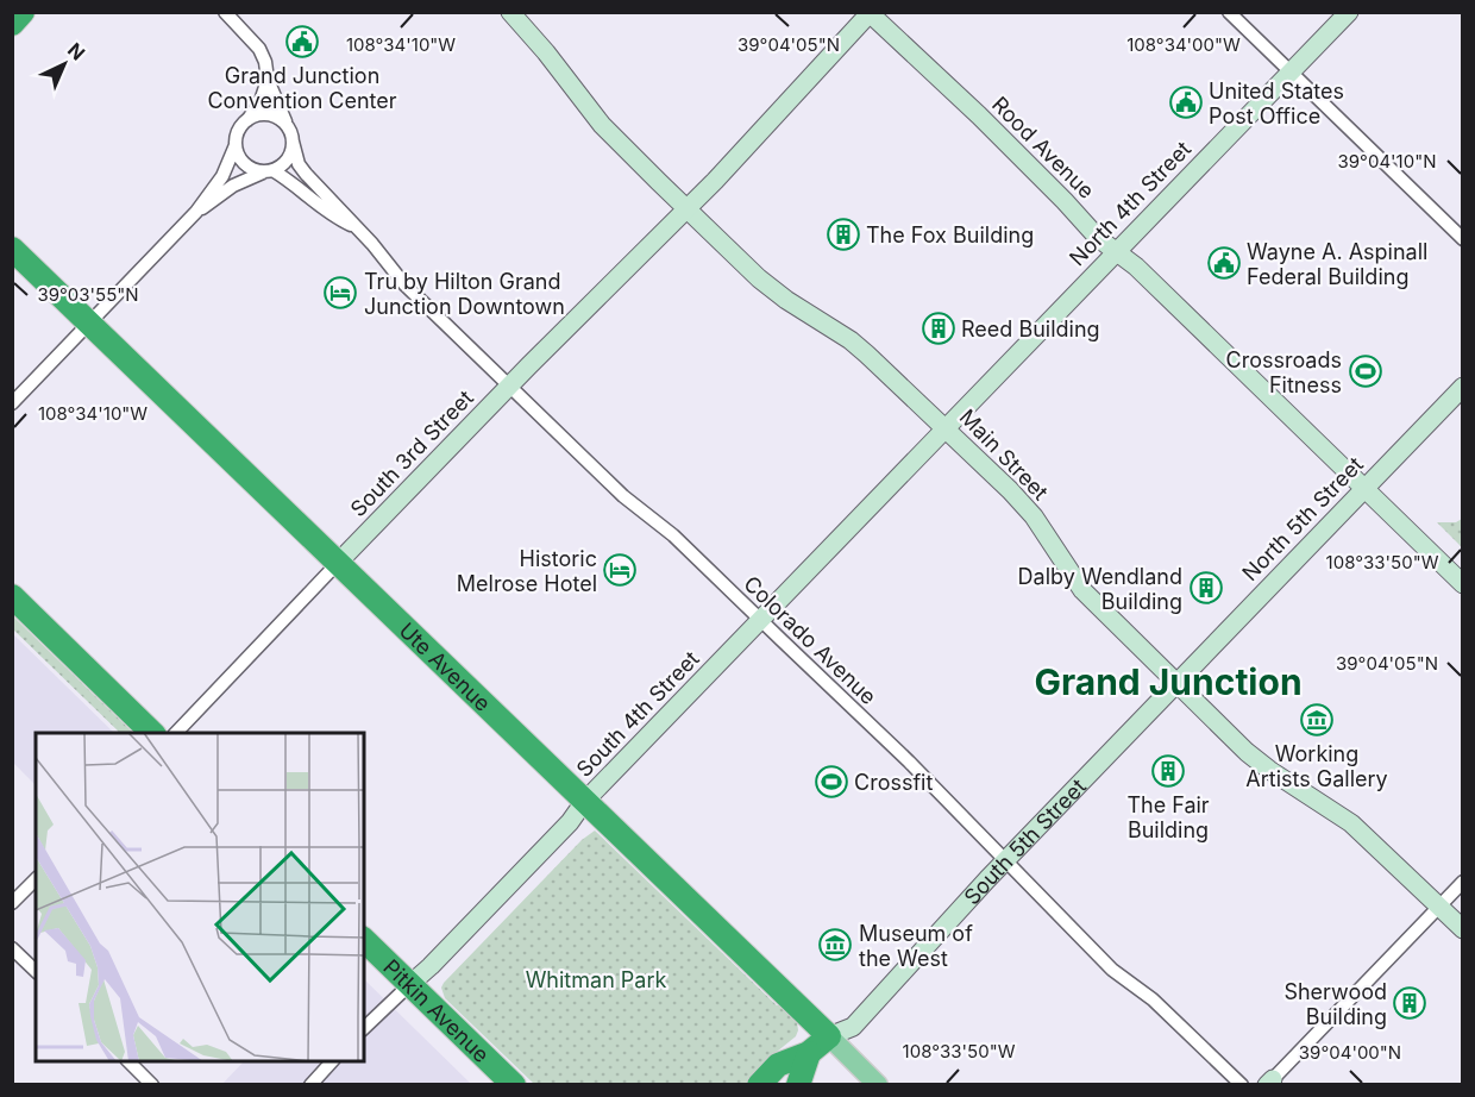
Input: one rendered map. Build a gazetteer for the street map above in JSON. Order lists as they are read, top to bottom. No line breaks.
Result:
{"streets":{"highway":["Ute Avenue","South 5th Street","Pitkin Avenue"],"street":["Rood Avenue","North 4th Street","South 3rd Street","Main Street","North 5th Street","Colorado Avenue","South 4th Street"]},"crossings":[["Rood Avenue","North 4th Street"],["Rood Avenue","South 3rd Street"],["Rood Avenue","North 5th Street"],["North 4th Street","Main Street"],["North 4th Street","South 4th Street"],["South 3rd Street","Main Street"],["South 3rd Street","Colorado Avenue"],["South 3rd Street","Ute Avenue"],["Main Street","North 5th Street"],["Main Street","South 4th Street"],["Main Street","South 5th Street"],["North 5th Street","South 5th Street"],["Colorado Avenue","South 4th Street"],["Colorado Avenue","South 5th Street"],["Ute Avenue","South 4th Street"],["Ute Avenue","South 5th Street"],["South 4th Street","Pitkin Avenue"]],"districts":["Grand Junction"],"parks":["Whitman Park"],"places":{"public building":["Grand Junction Convention Center","United States Post Office","Wayne A. Aspinall Federal Building"],"building":["The Fox Building","Reed Building","Dalby Wendland Building","The Fair Building","Sherwood Building"],"hotel":["Tru by Hilton Grand Junction Downtown","Historic Melrose Hotel"],"sports":["Crossroads Fitness","Crossfit"],"museum":["Working Artists Gallery","Museum of the West"]},"north":"top right","coordinates":["39°04'05\"N","108°34'10\"W","108°34'00\"W","39°04'10\"N","39°03'55\"N","108°33'50\"W","39°04'00\"N"]}
